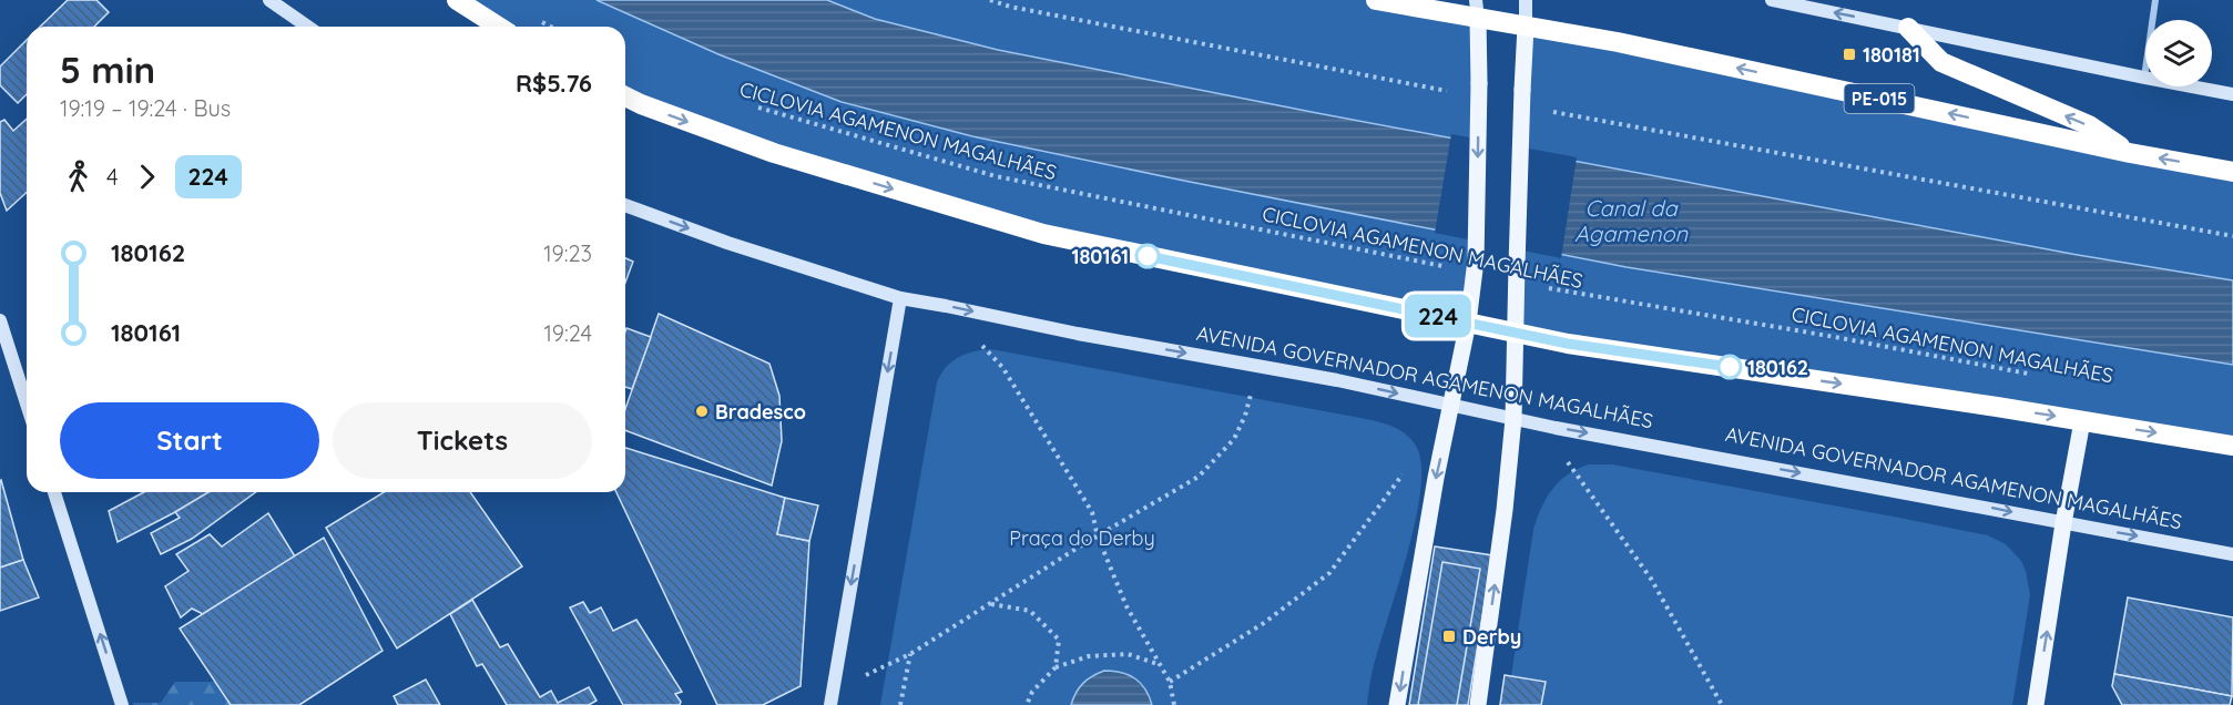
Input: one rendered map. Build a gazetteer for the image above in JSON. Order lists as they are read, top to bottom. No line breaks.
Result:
{"streets":{"highway":["PE-015"],"main road":["AVENIDA GOVERNADOR AGAMENON MAGALHÃES"],"path":["CICLOVIA AGAMENON MAGALHÃES"]},"one_way":["AVENIDA GOVERNADOR AGAMENON MAGALHÃES"],"water":["Canal da Agamenon"],"parks":["Praça do Derby"],"places":{"transit":["180181","Derby"],"other":["180161","180162","Bradesco"]},"lines":["bus line 224"],"page":{"on_map":"224","heading":["5 min","19:19 – 19:24 · Bus","R$5.76"],"legs":["4","224"],"list":[{"name":"180162","value":"19:23"},{"name":"180161","value":"19:24"}],"buttons":["Start","Tickets"]}}
